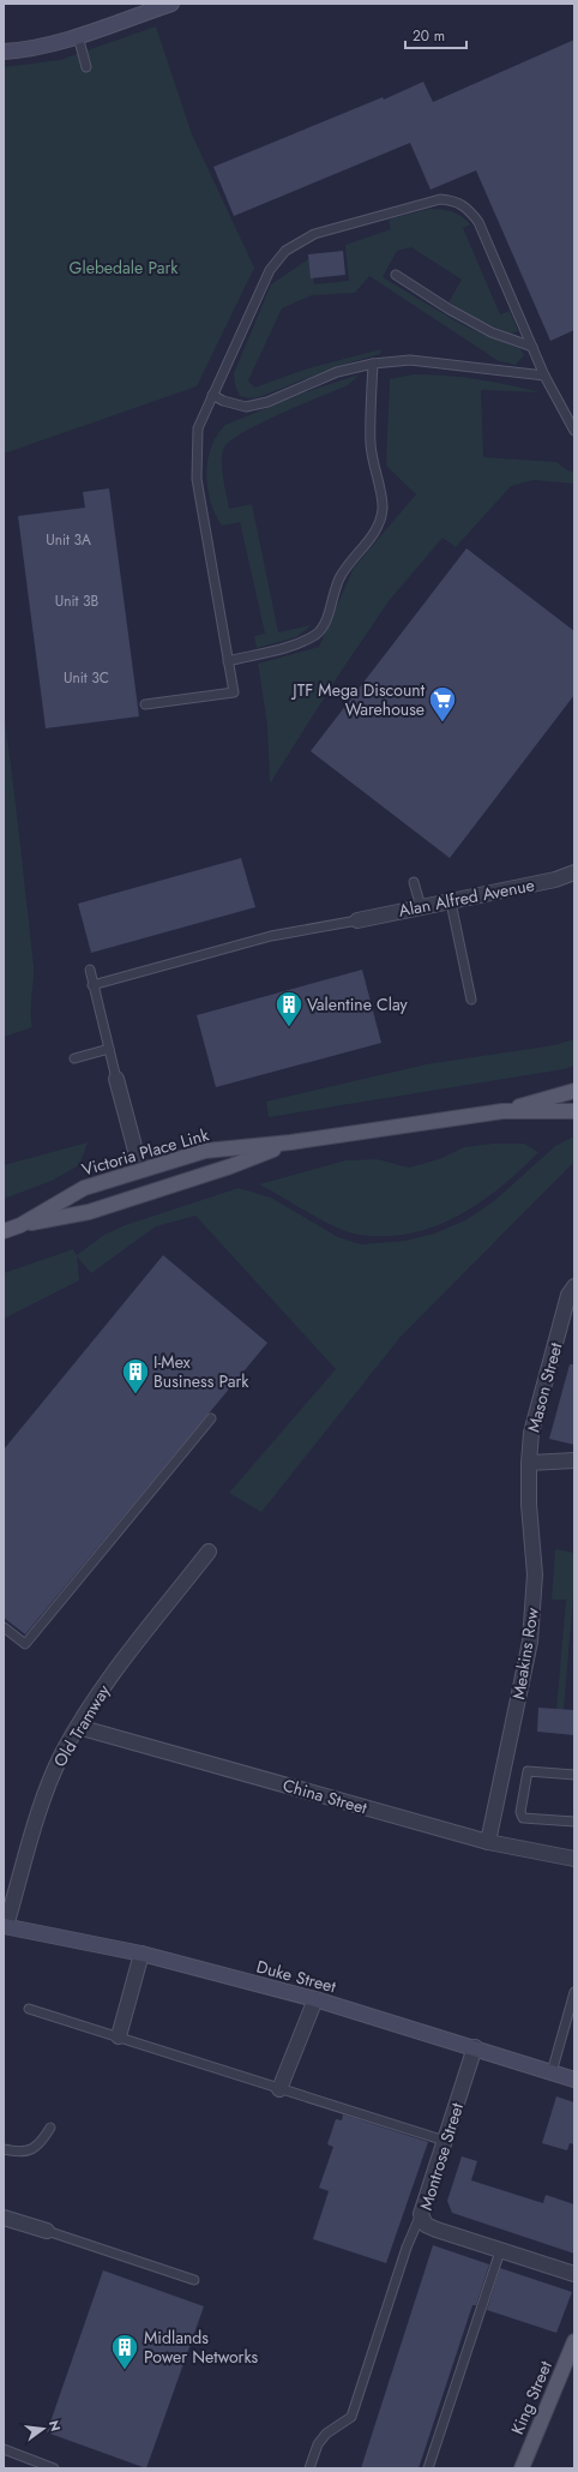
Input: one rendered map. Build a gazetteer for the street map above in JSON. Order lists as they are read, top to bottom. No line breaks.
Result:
{"streets":{"main road":["Victoria Place Link","King Street"],"street":["Alan Alfred Avenue","Mason Street","Meakins Row","Old Tramway","China Street","Duke Street","Montrose Street"]},"crossings":[["Mason Street","Meakins Row"],["Meakins Row","China Street"],["Old Tramway","China Street"],["Old Tramway","Duke Street"],["Duke Street","Montrose Street"]],"parks":["Glebedale Park"],"places":{"supermarket":["JTF Mega Discount Warehouse"],"building":["Valentine Clay","I-Mex Business Park","Midlands Power Networks"]},"house_numbers":["Unit 3A","Unit 3B","Unit 3C"],"scale_bar":"20 m","north":"right"}
